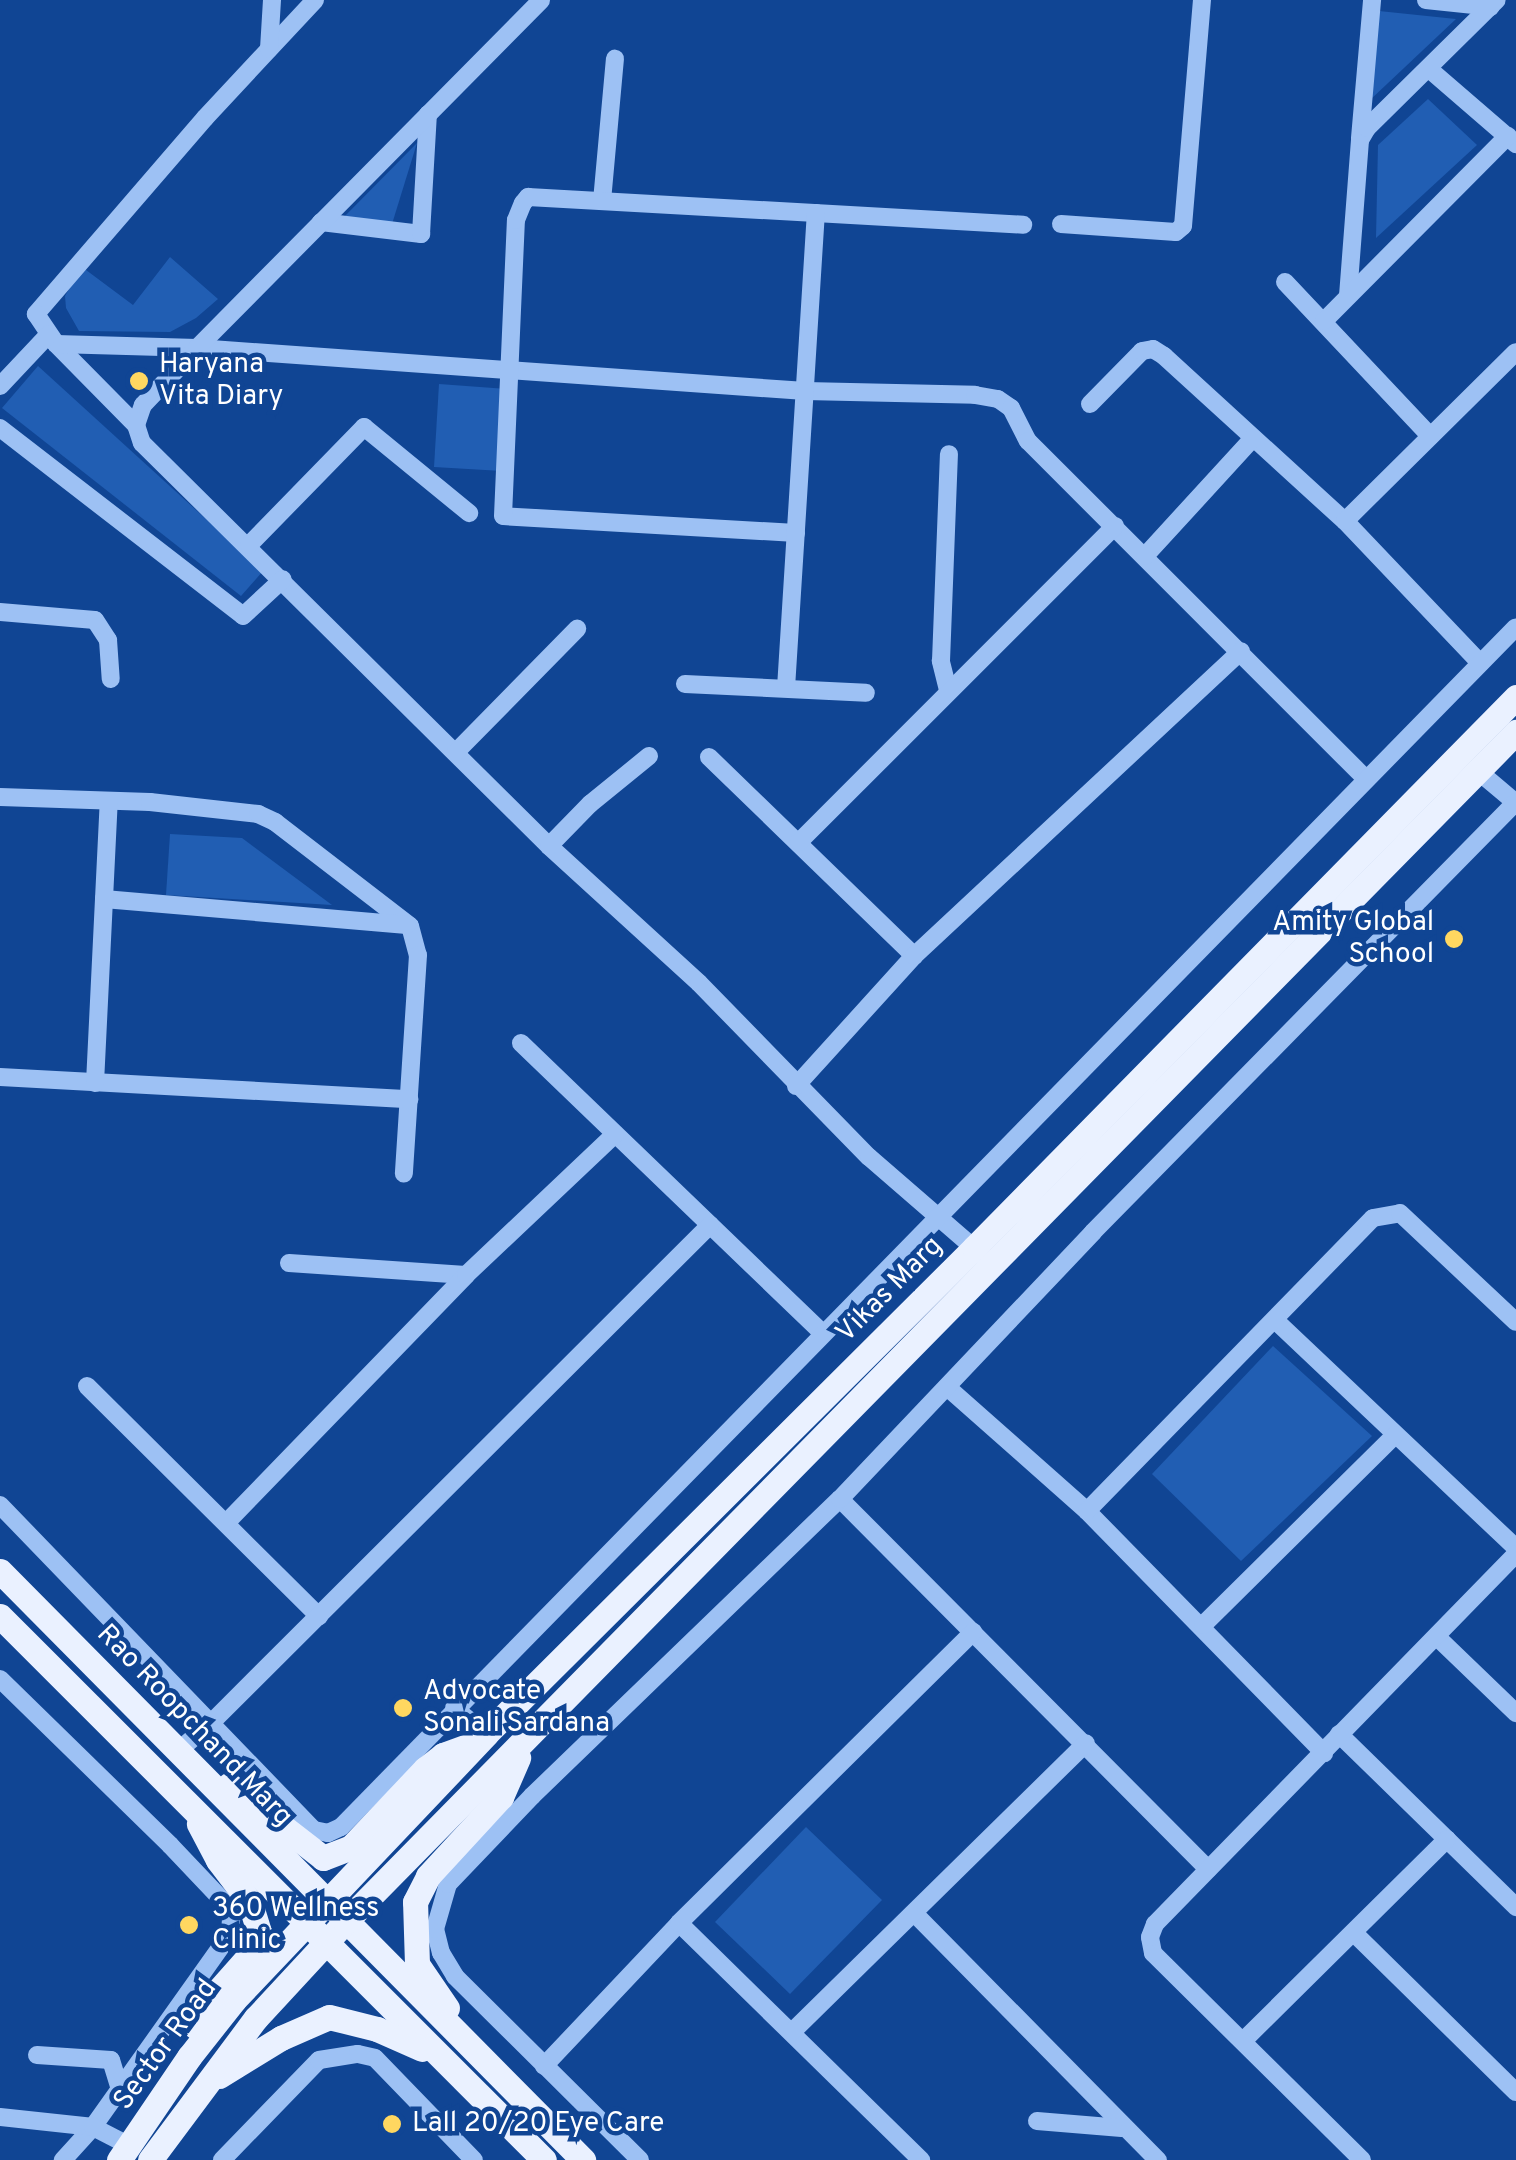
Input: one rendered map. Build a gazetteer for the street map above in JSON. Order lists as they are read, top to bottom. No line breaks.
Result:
{"streets":{"main road":["Vikas Marg","Rao Roopchand Marg","Sector Road"]},"crossings":[["Vikas Marg","Rao Roopchand Marg"],["Vikas Marg","Sector Road"],["Rao Roopchand Marg","Sector Road"]],"places":["Haryana Vita Diary","Amity Global School","Advocate Sonali Sardana","360 Wellness Clinic","Lall 20/20 Eye Care"]}
